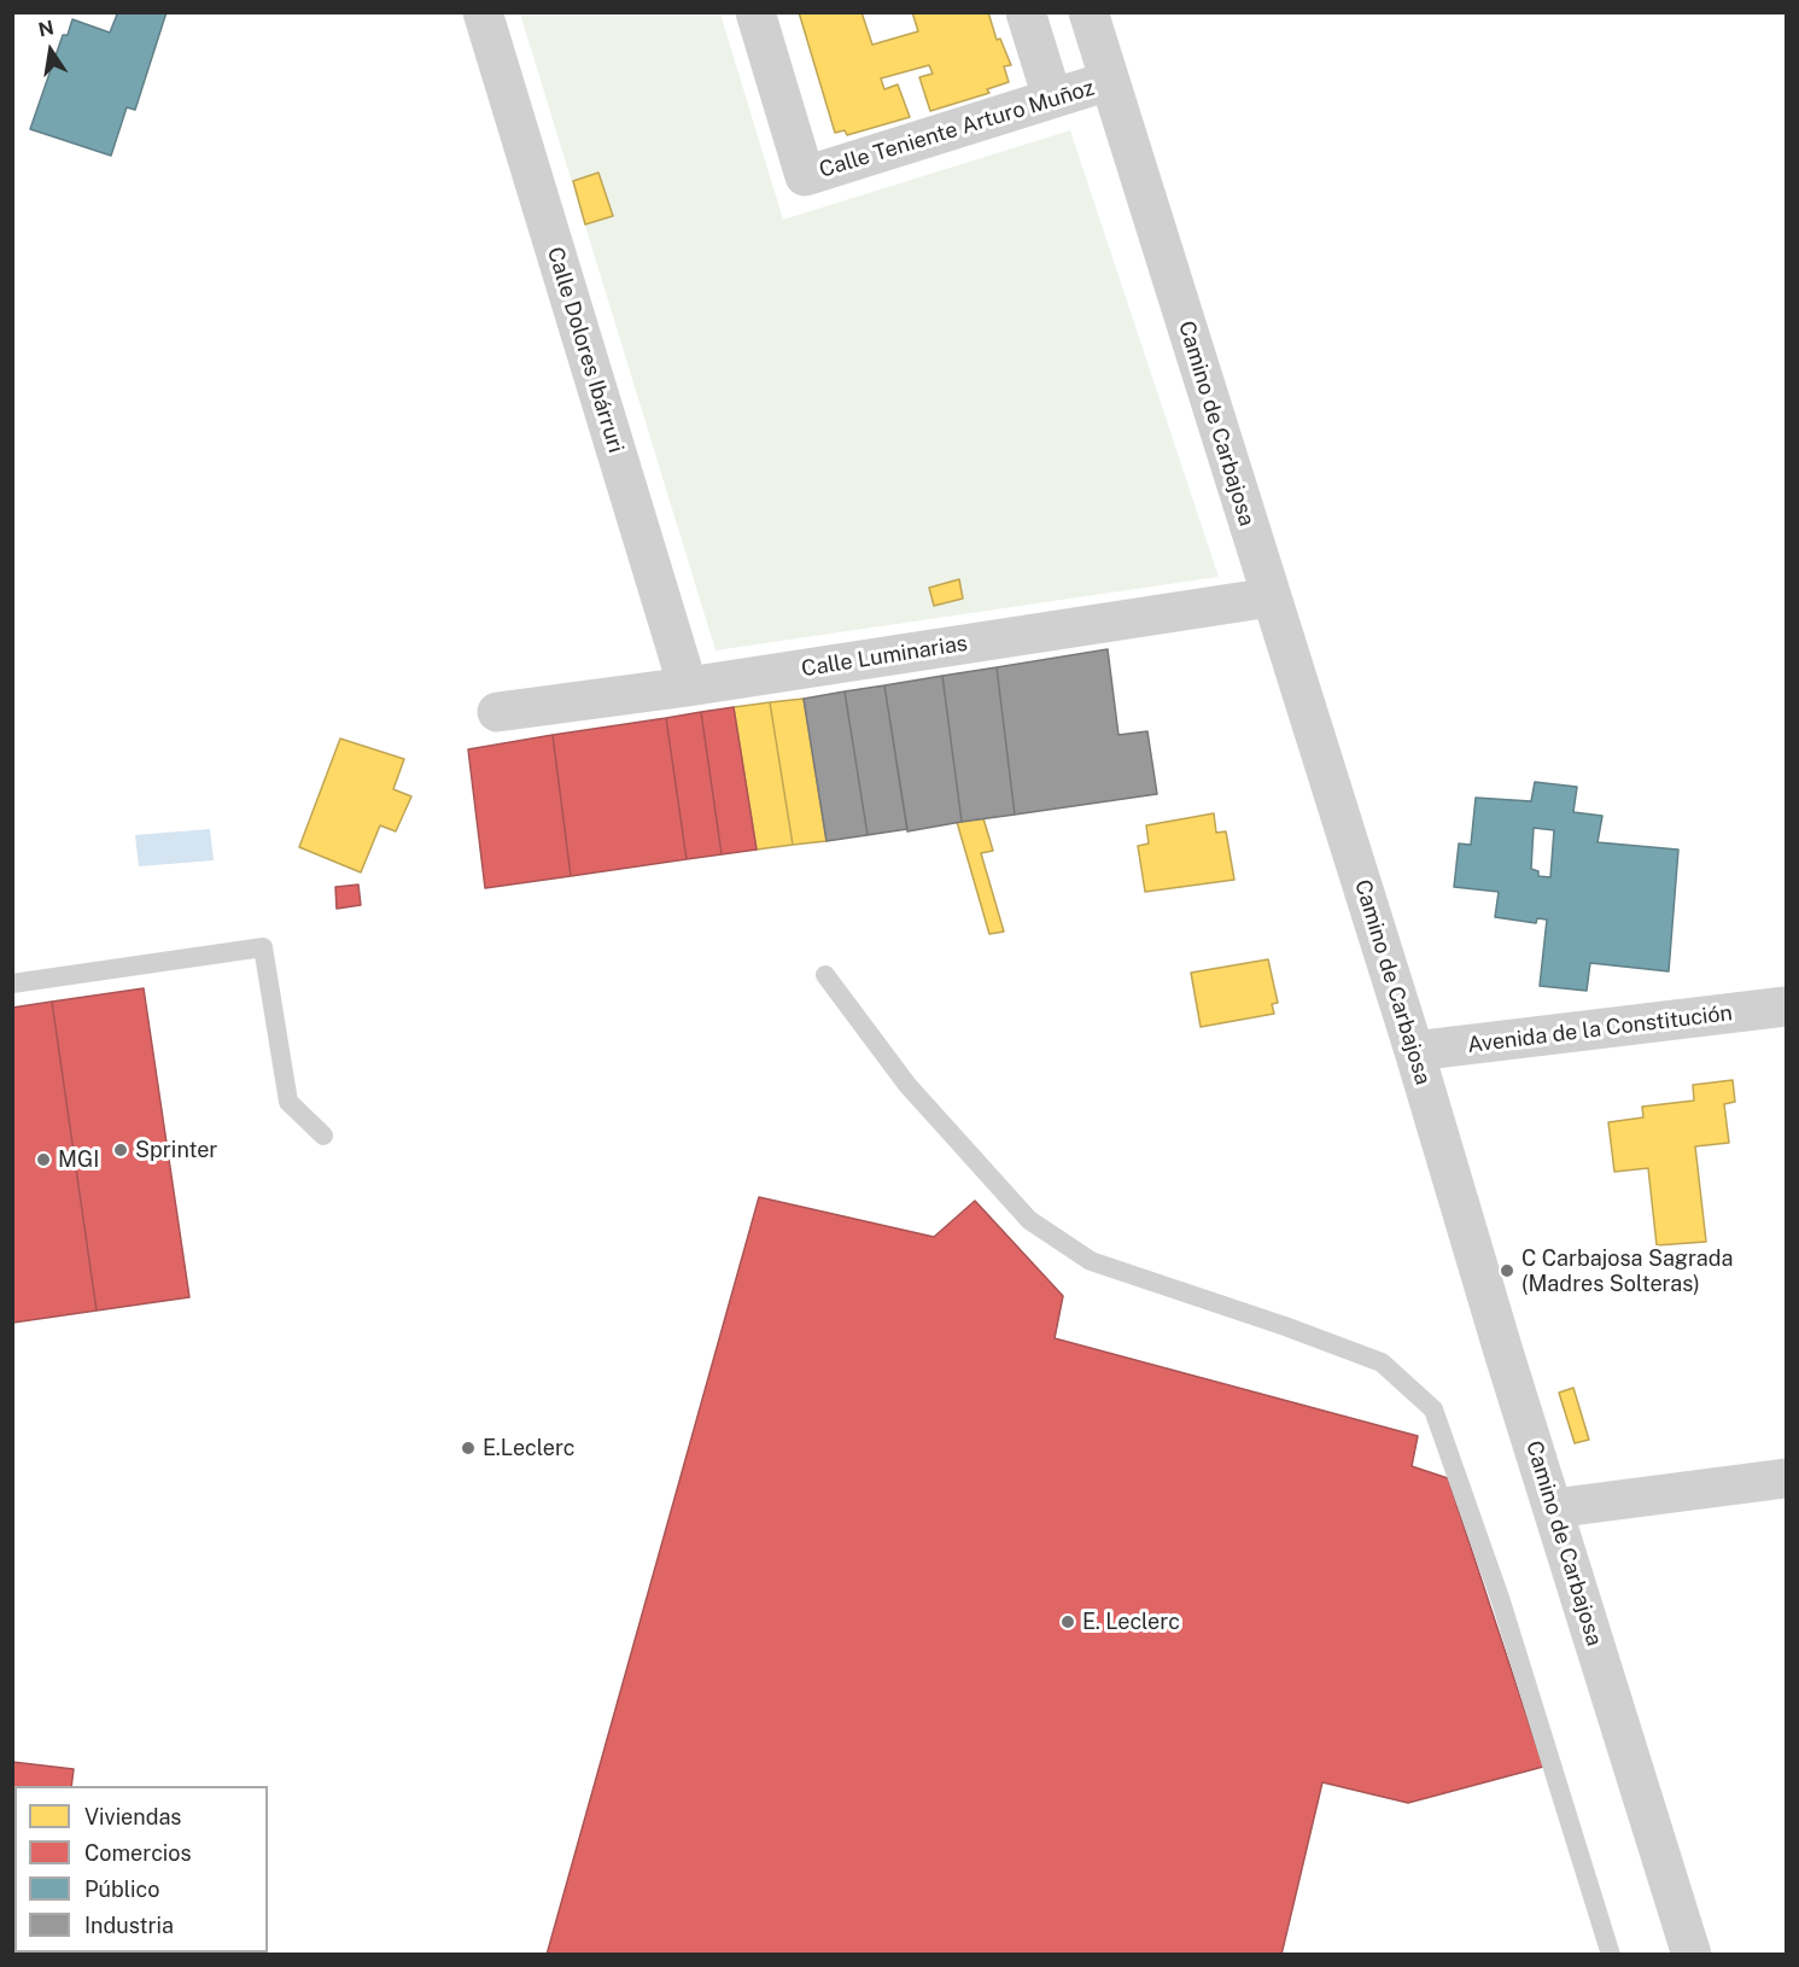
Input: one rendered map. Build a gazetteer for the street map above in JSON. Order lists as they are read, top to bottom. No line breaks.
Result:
{"streets":{"street":["Calle Teniente Arturo Muñoz","Calle Dolores Ibárruri","Camino de Carbajosa","Calle Luminarias","Avenida de la Constitución"]},"crossings":[["Calle Teniente Arturo Muñoz","Camino de Carbajosa"],["Calle Dolores Ibárruri","Calle Luminarias"],["Camino de Carbajosa","Calle Luminarias"],["Camino de Carbajosa","Avenida de la Constitución"]],"places":["Sprinter","MGI","C Carbajosa Sagrada (Madres Solteras)","E.Leclerc","E. Leclerc"],"legend":["Viviendas","Comercios","Público","Industria"],"north":"top"}
